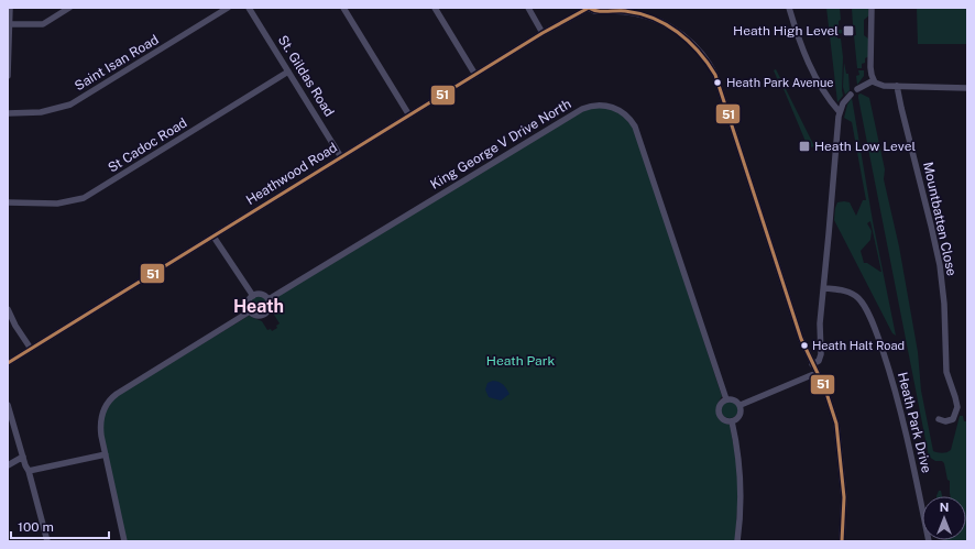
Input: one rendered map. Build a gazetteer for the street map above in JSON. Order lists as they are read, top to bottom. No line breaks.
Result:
{"streets":{"street":["Saint Isan Road","St. Gildas Road","King George V Drive North","St Cadoc Road","Heathwood Road","Mountbatten Close","Heath Park Drive"]},"crossings":[["St. Gildas Road","St Cadoc Road"],["St. Gildas Road","Heathwood Road"]],"districts":["Heath"],"parks":["Heath Park"],"places":{"transit":["Heath High Level","Heath Low Level"],"other":["Heath Park Avenue","Heath Halt Road"]},"lines":["transit line 51"],"scale_bar":"100 m","north":"top"}
